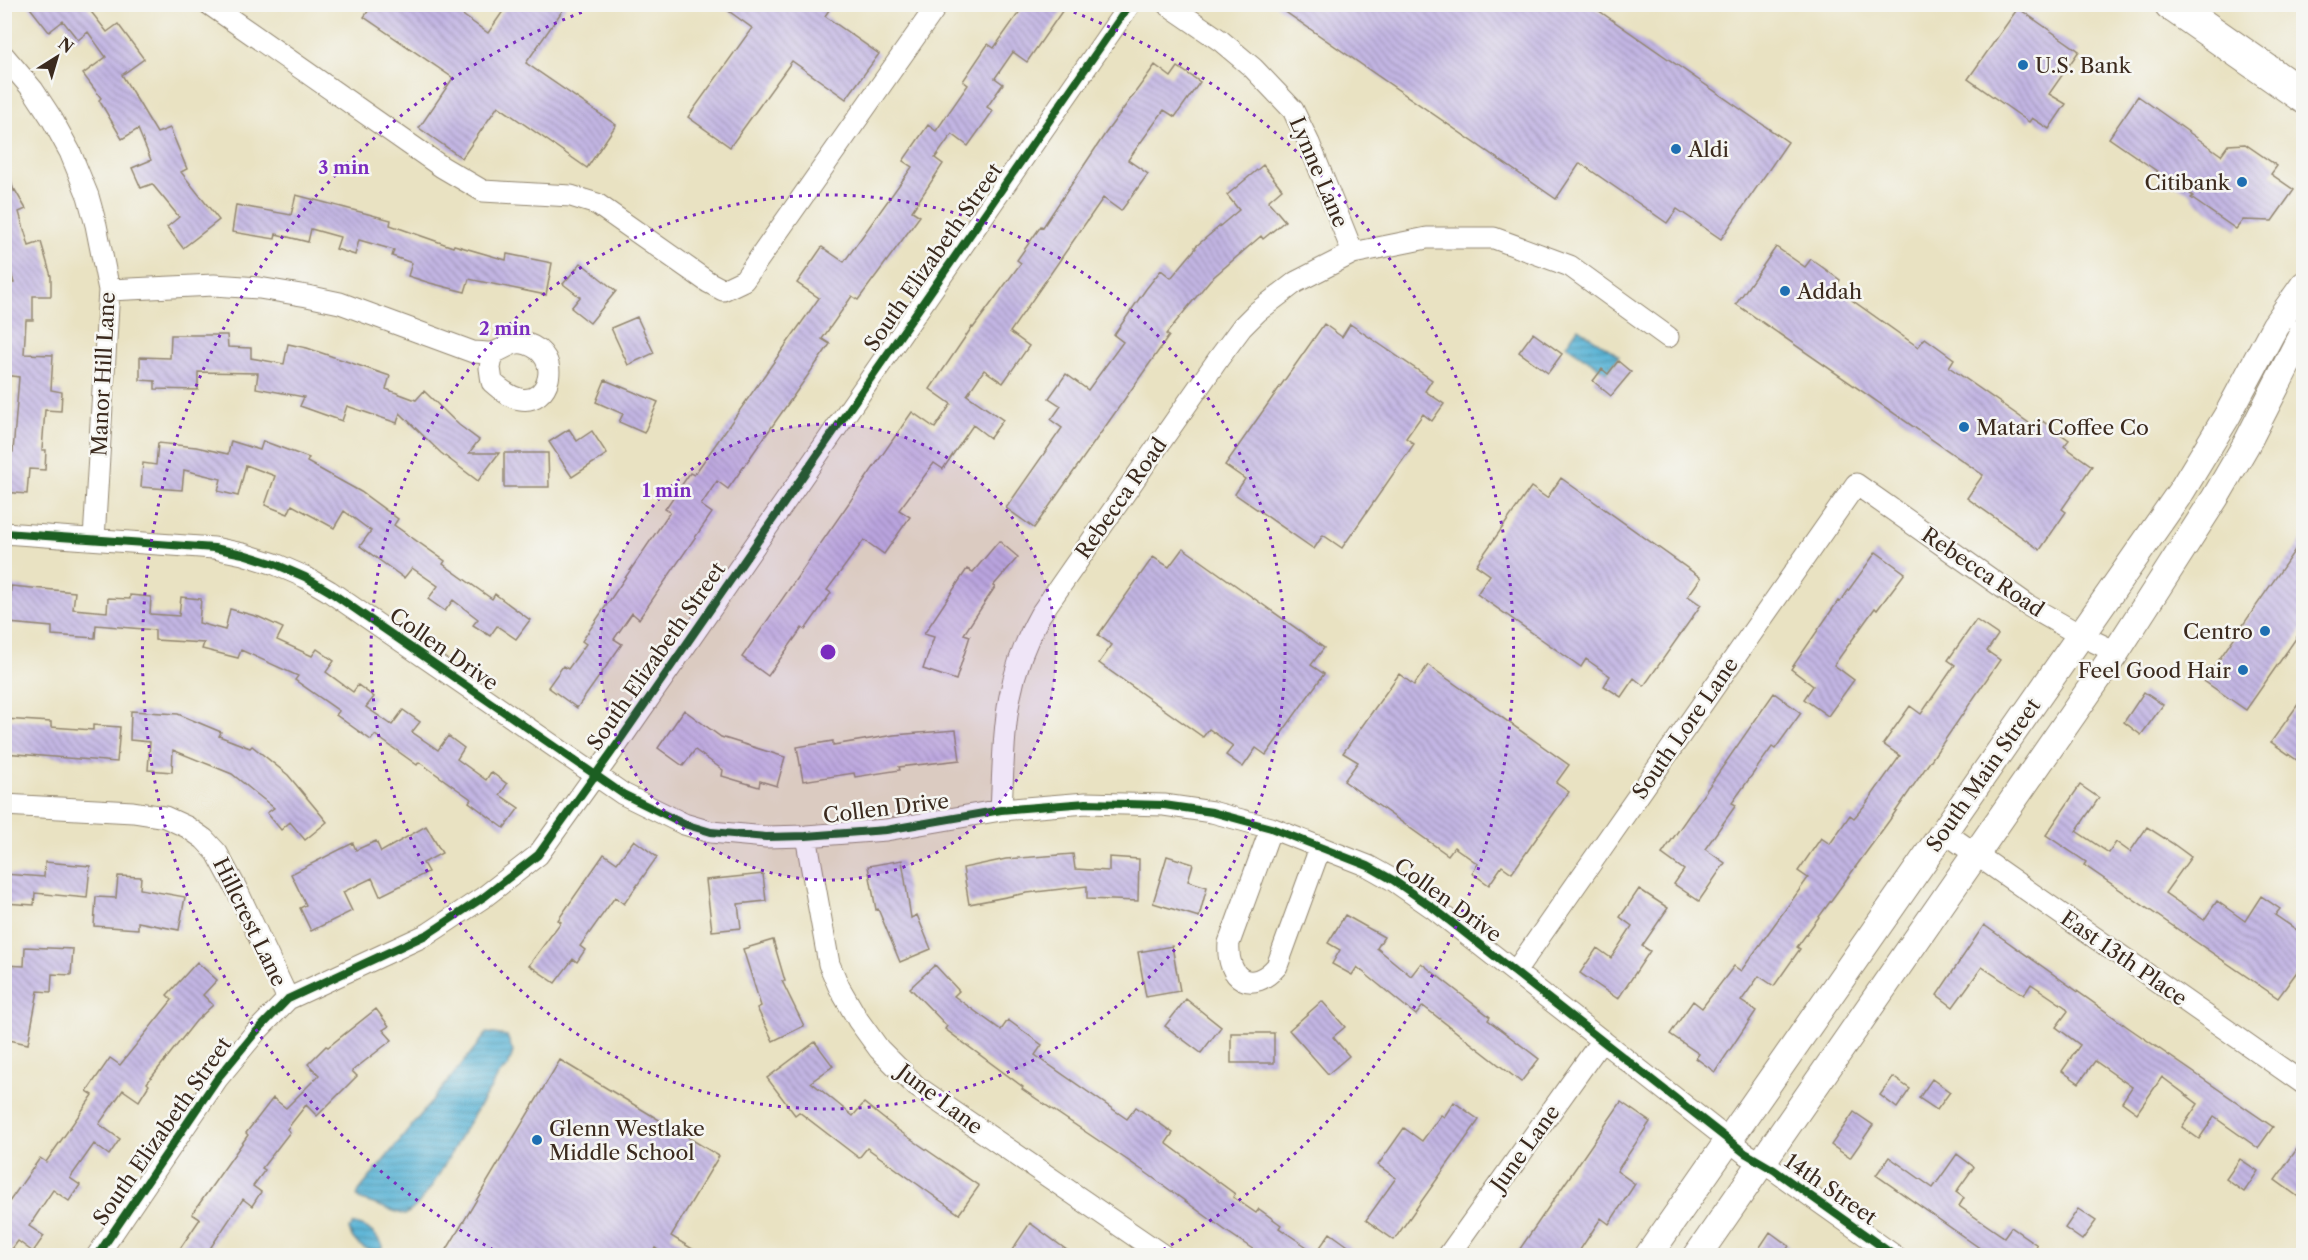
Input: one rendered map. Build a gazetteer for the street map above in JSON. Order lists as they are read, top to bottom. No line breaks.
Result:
{"streets":{"street":["Lynne Lane","South Elizabeth Street","Manor Hill Lane","Rebecca Road","Collen Drive","South Lore Lane","South Main Street","Hillcrest Lane","East 13th Place","June Lane","14th Street"]},"crossings":[["Lynne Lane","Rebecca Road"],["South Elizabeth Street","Collen Drive"],["South Elizabeth Street","Hillcrest Lane"],["Manor Hill Lane","Collen Drive"],["Rebecca Road","Collen Drive"],["Rebecca Road","South Lore Lane"],["Rebecca Road","South Main Street"],["Collen Drive","South Lore Lane"],["Collen Drive","South Main Street"],["Collen Drive","June Lane"],["Collen Drive","14th Street"],["South Main Street","East 13th Place"],["South Main Street","14th Street"]],"places":["U.S. Bank","Aldi","Citibank","Addah","Matari Coffee Co","Centro","Feel Good Hair","Glenn Westlake Middle School"],"north":"top right","rings":["3 min","2 min","1 min"]}
